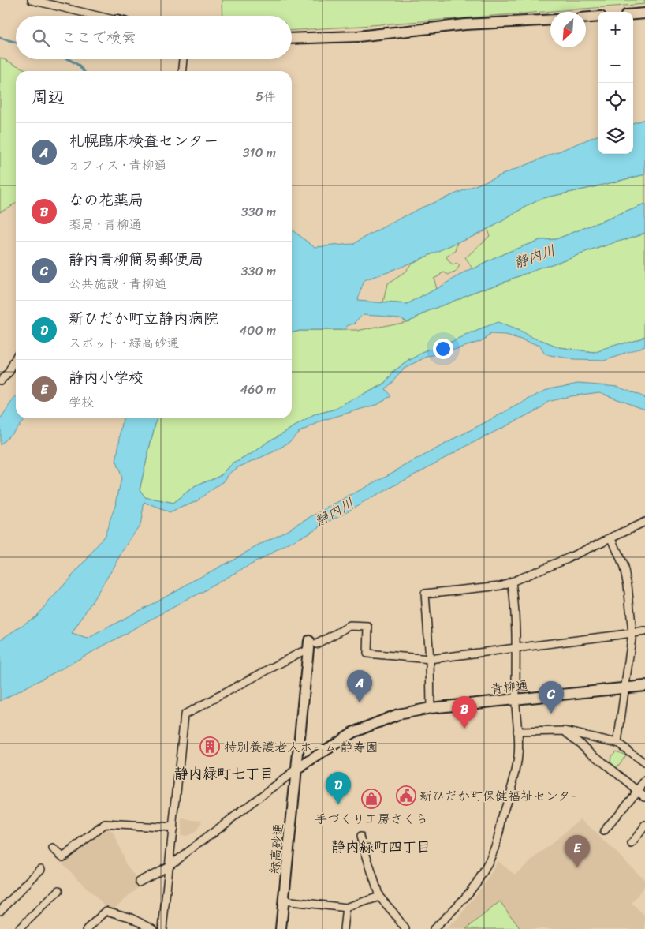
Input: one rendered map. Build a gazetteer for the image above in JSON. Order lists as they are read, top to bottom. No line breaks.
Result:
{"streets":{"street":["青柳通","緑高砂通"]},"crossings":[["青柳通","緑高砂通"]],"districts":["静内緑町七丁目","静内緑町四丁目"],"water":["静内川"],"places":{"building":["特別養護老人ホーム 静寿園"],"public building":["新ひだか町保健福祉センター"],"shop":["手づくり工房さくら"]},"north":"bottom left","page":{"map_buttons":["+","−"],"search":"ここで検索","heading":["周辺","5件"],"list":[{"mark":"A","name":"札幌臨床検査センター","note":"オフィス · 青柳通","value":"310 m"},{"mark":"B","name":"なの花薬局","note":"薬局 · 青柳通","value":"330 m"},{"mark":"C","name":"静内青柳簡易郵便局","note":"公共施設 · 青柳通","value":"330 m"},{"mark":"D","name":"新ひだか町立静内病院","note":"スポット · 緑高砂通","value":"400 m"},{"mark":"E","name":"静内小学校","note":"学校","value":"460 m"}],"pins":["A","C","B","D","E"]}}
